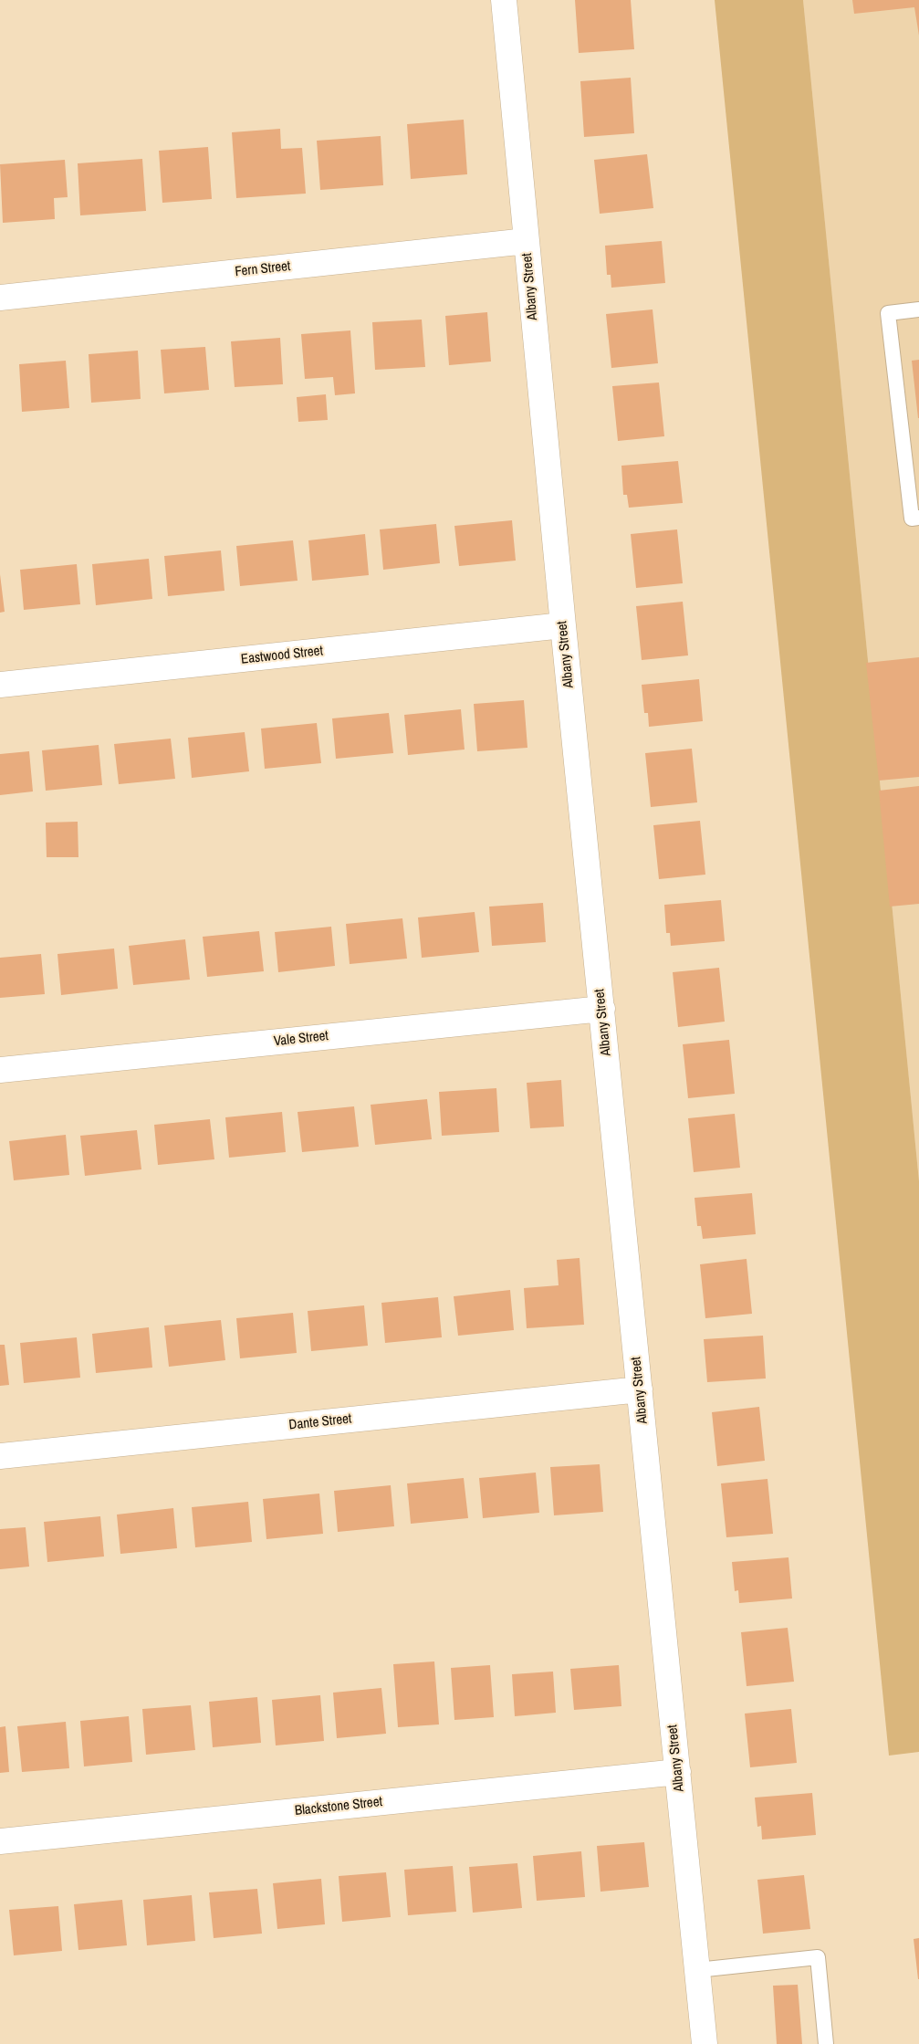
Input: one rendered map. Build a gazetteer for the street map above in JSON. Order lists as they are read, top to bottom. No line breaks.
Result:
{"streets":{"street":["Fern Street","Albany Street","Eastwood Street","Vale Street","Dante Street","Blackstone Street"]},"crossings":[["Fern Street","Albany Street"],["Albany Street","Eastwood Street"],["Albany Street","Vale Street"],["Albany Street","Dante Street"],["Albany Street","Blackstone Street"]]}
